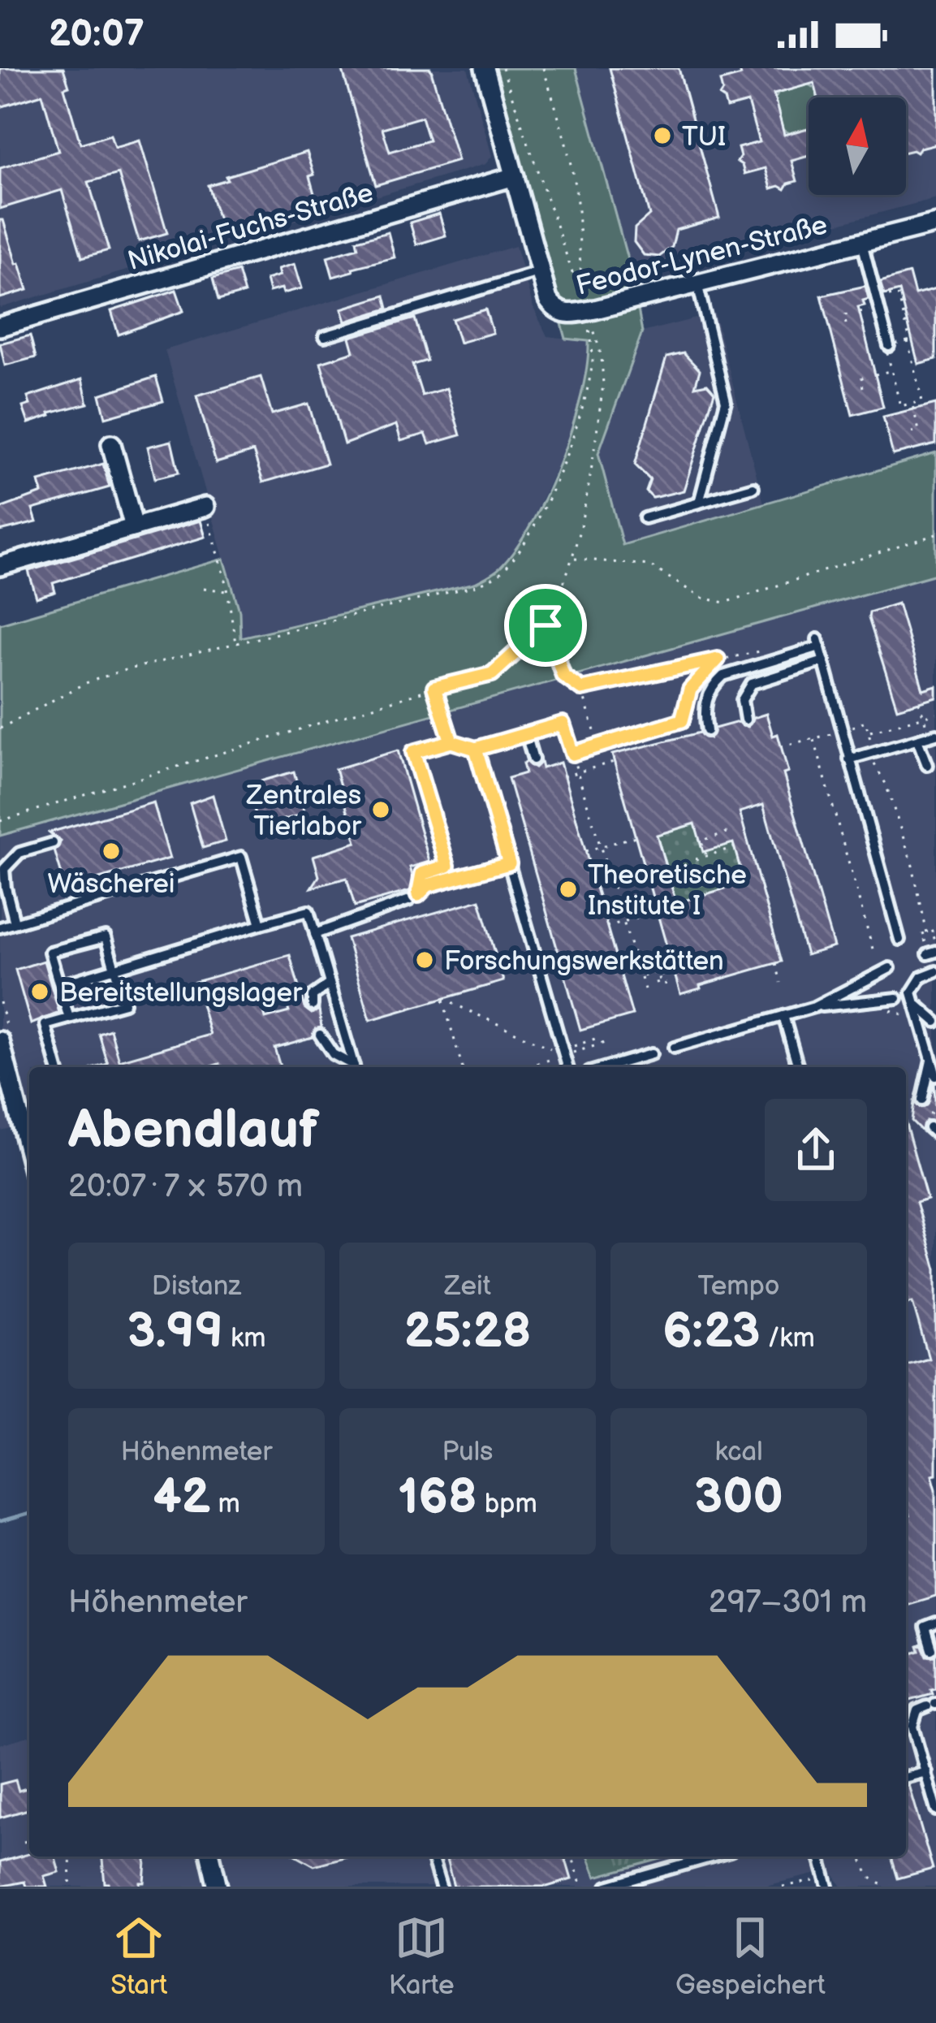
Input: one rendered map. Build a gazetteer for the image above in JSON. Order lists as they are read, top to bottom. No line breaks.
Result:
{"streets":{"street":["Nikolai-Fuchs-Straße","Feodor-Lynen-Straße"]},"crossings":[["Nikolai-Fuchs-Straße","Feodor-Lynen-Straße"]],"places":["TUI","Zentrales Tierlabor","Wäscherei","Theoretische Institute I","Forschungswerkstätten","Bereitstellungslager"],"north":"top","page":{"status":"20:07","heading":["Abendlauf","20:07 · 7 × 570 m"],"stats":[["Distanz","3.99 km"],["Zeit","25:28"],["Tempo","6:23 /km"],["Höhenmeter","42 m"],["Puls","168 bpm"],["kcal","300"]],"chart":["Höhenmeter","297–301 m"],"tabs":["Start","Karte","Gespeichert"]}}
